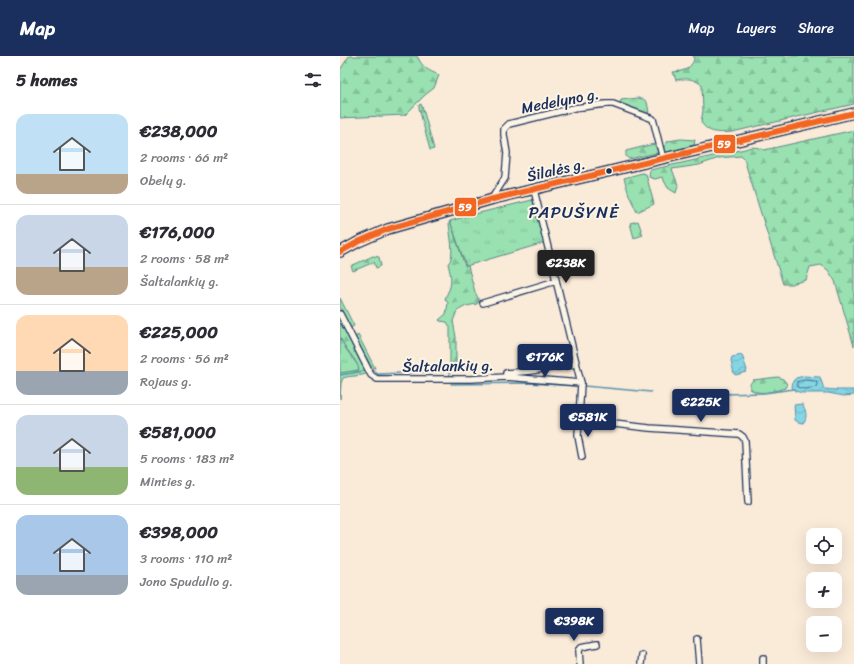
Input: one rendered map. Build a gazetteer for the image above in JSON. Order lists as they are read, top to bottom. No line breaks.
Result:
{"streets":{"main road":["Šilalės g."],"street":["Medelyno g.","Šaltalankių g."]},"crossings":[["Medelyno g.","Šilalės g."]],"districts":["PAPUŠYNĖ"],"lines":["transit line 59"],"page":{"header":"Map","nav":["Map","Layers","Share"],"heading":"5 homes","list":[{"name":"€238,000","note":"2 rooms · 66 m² · Obelų g."},{"name":"€176,000","note":"2 rooms · 58 m² · Šaltalankių g."},{"name":"€225,000","note":"2 rooms · 56 m² · Rojaus g."},{"name":"€581,000","note":"5 rooms · 183 m² · Minties g."},{"name":"€398,000","note":"3 rooms · 110 m² · Jono Spudulio g."}],"price":["€238K","€176K","€225K","€581K","€398K"],"map_buttons":["+","−"]}}
